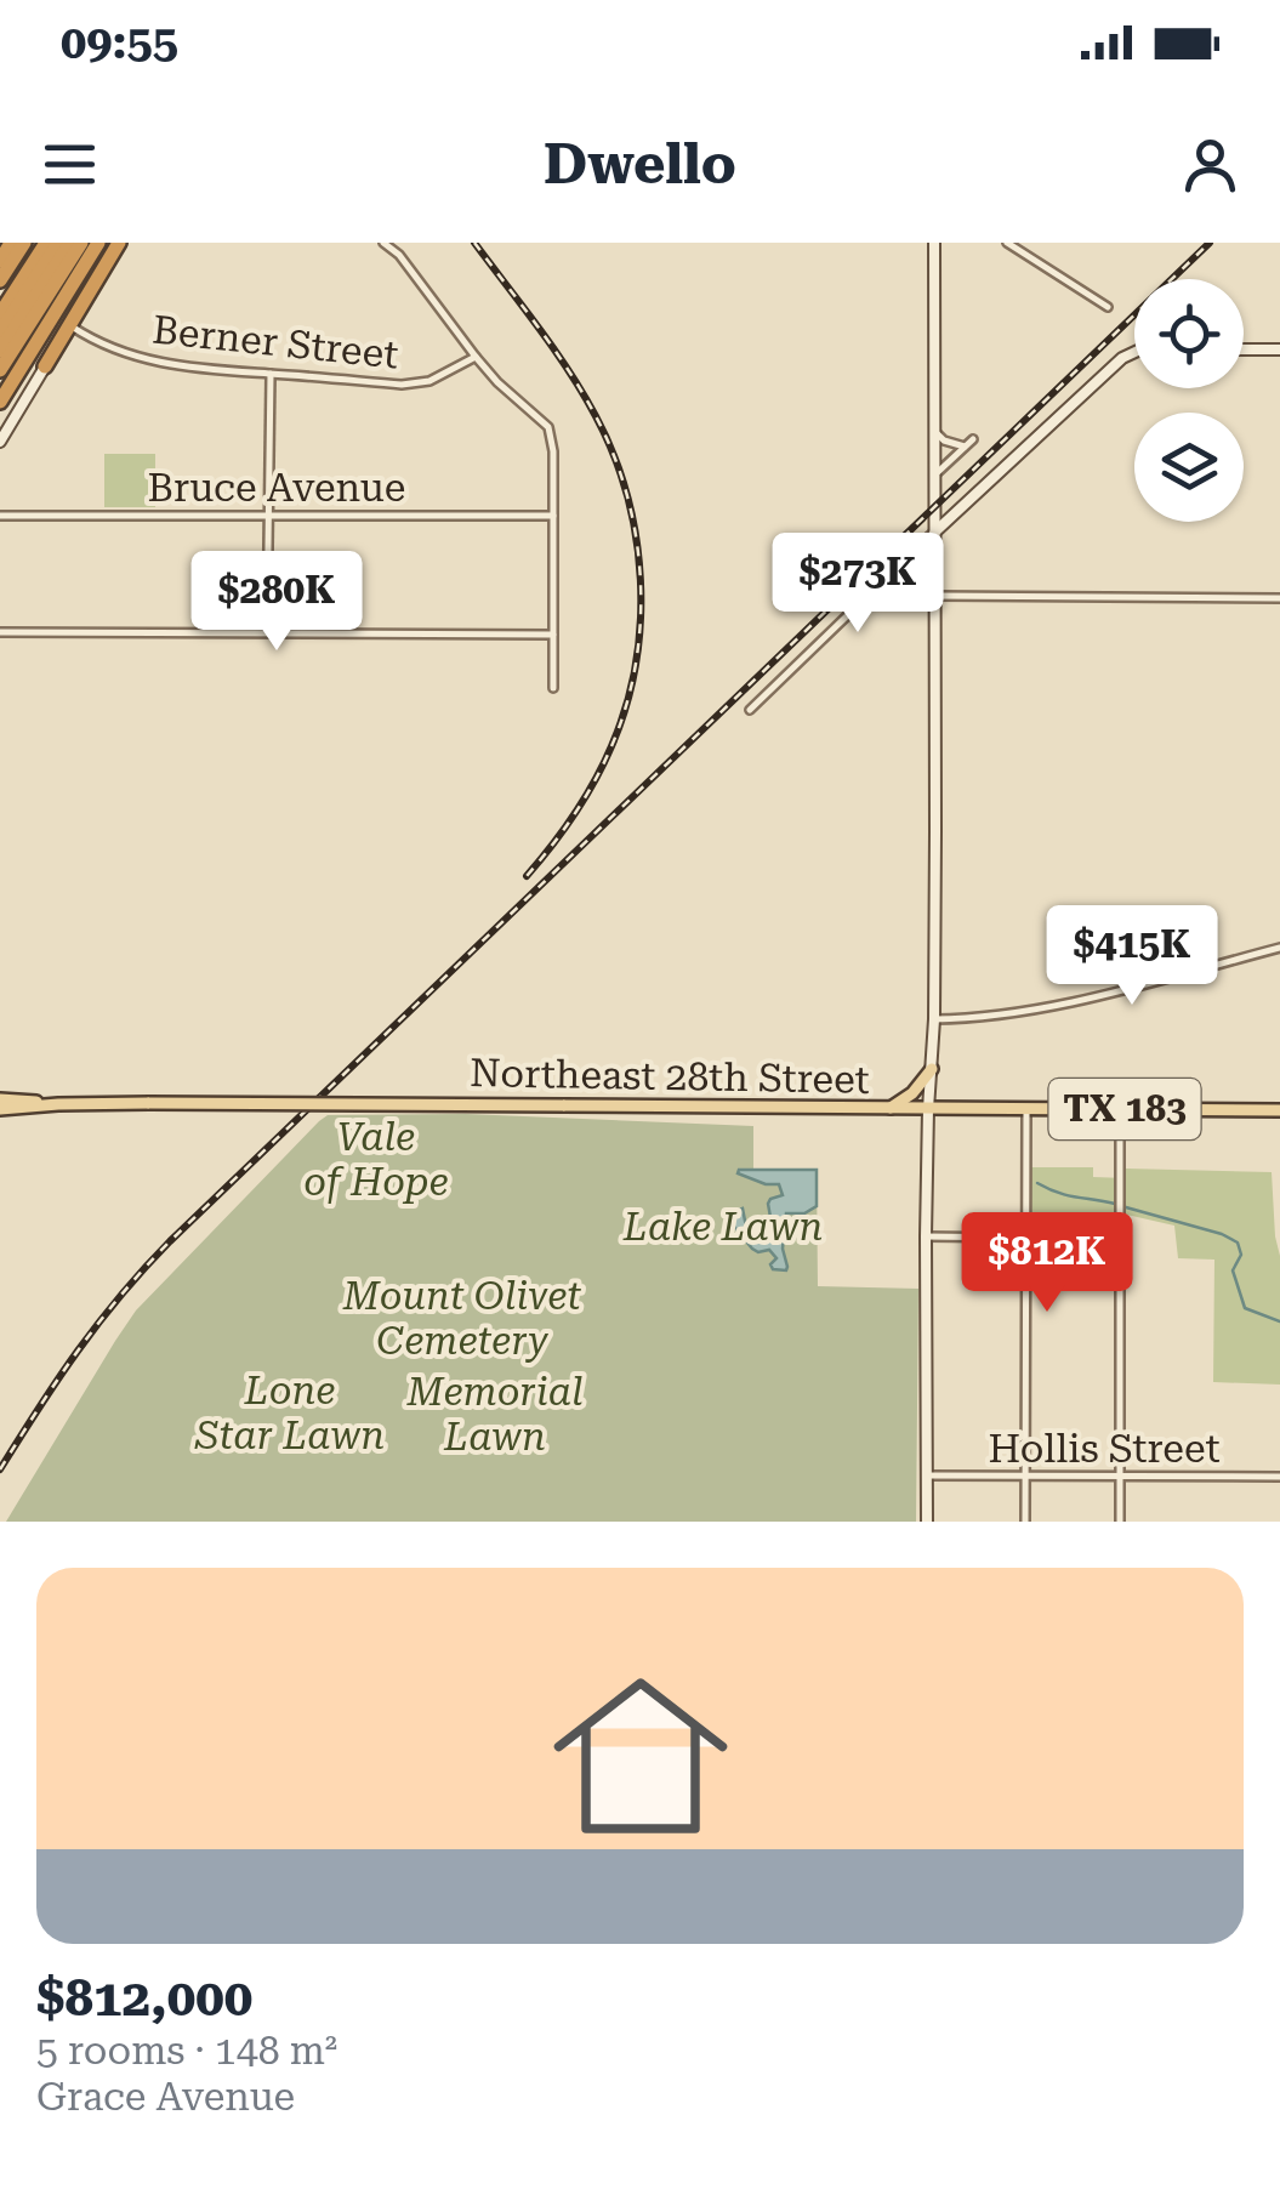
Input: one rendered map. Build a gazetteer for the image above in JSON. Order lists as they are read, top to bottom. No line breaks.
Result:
{"streets":{"main road":["Northeast 28th Street","TX 183"],"street":["Berner Street","Bruce Avenue","Hollis Street"]},"parks":["Vale of Hope","Lake Lawn","Mount Olivet Cemetery","Lone Star Lawn","Memorial Lawn"],"page":{"status":"09:55","header":"Dwello","price":["$273K","$280K","$415K","$812K"],"list":[{"name":"$812,000","note":"5 rooms · 148 m² · Grace Avenue"}]}}
